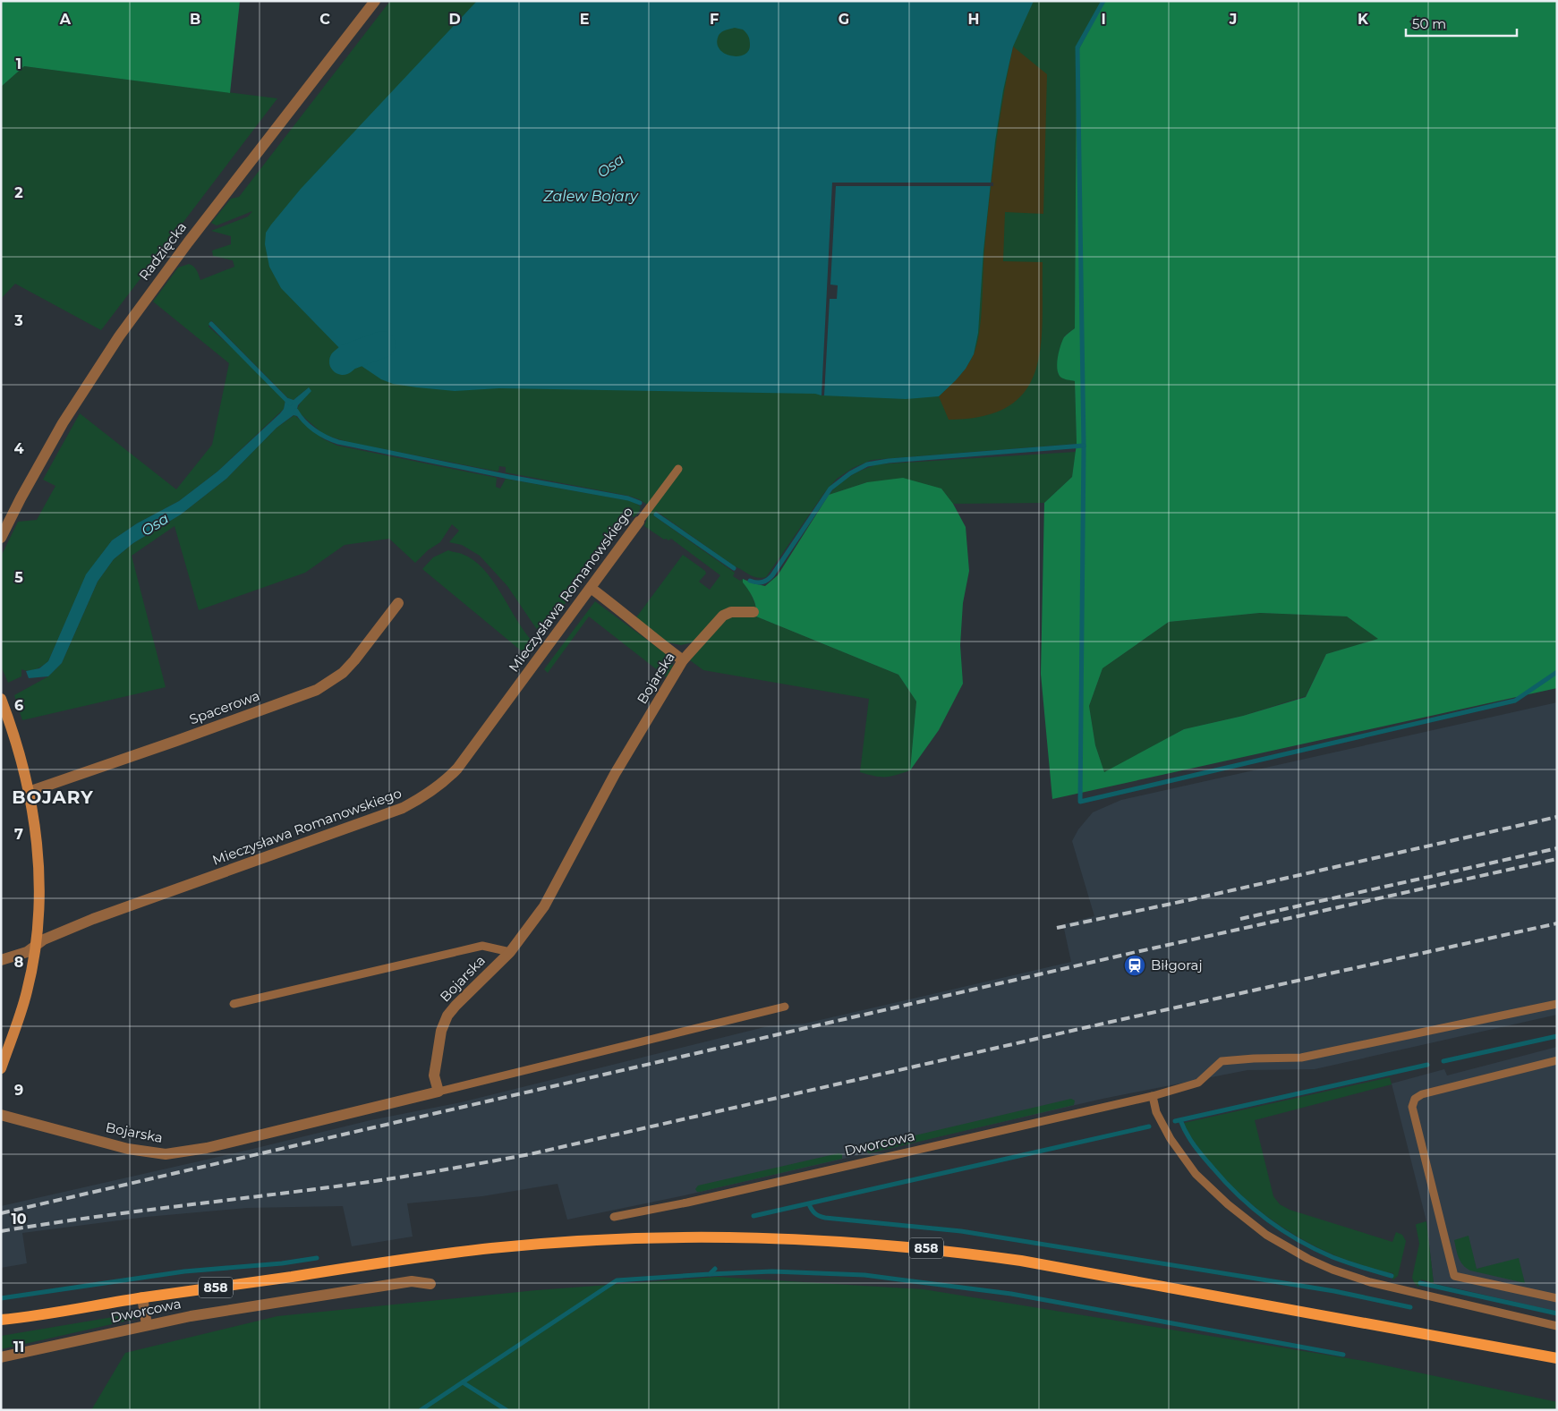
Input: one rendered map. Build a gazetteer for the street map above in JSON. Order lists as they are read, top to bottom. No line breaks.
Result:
{"streets":{"main road":["858"],"street":["Radzięcka","Mieczysława Romanowskiego","Bojarska","Spacerowa","Dworcowa"]},"districts":["BOJARY"],"water":["Osa","Zalew Bojary"],"places":{"station":["Biłgoraj"]},"scale_bar":"50 m","grid":{"columns":["A","B","C","D","E","F","G","H","I","J","K"],"rows":["1","2","3","4","5","6","7","8","9","10","11"]}}
